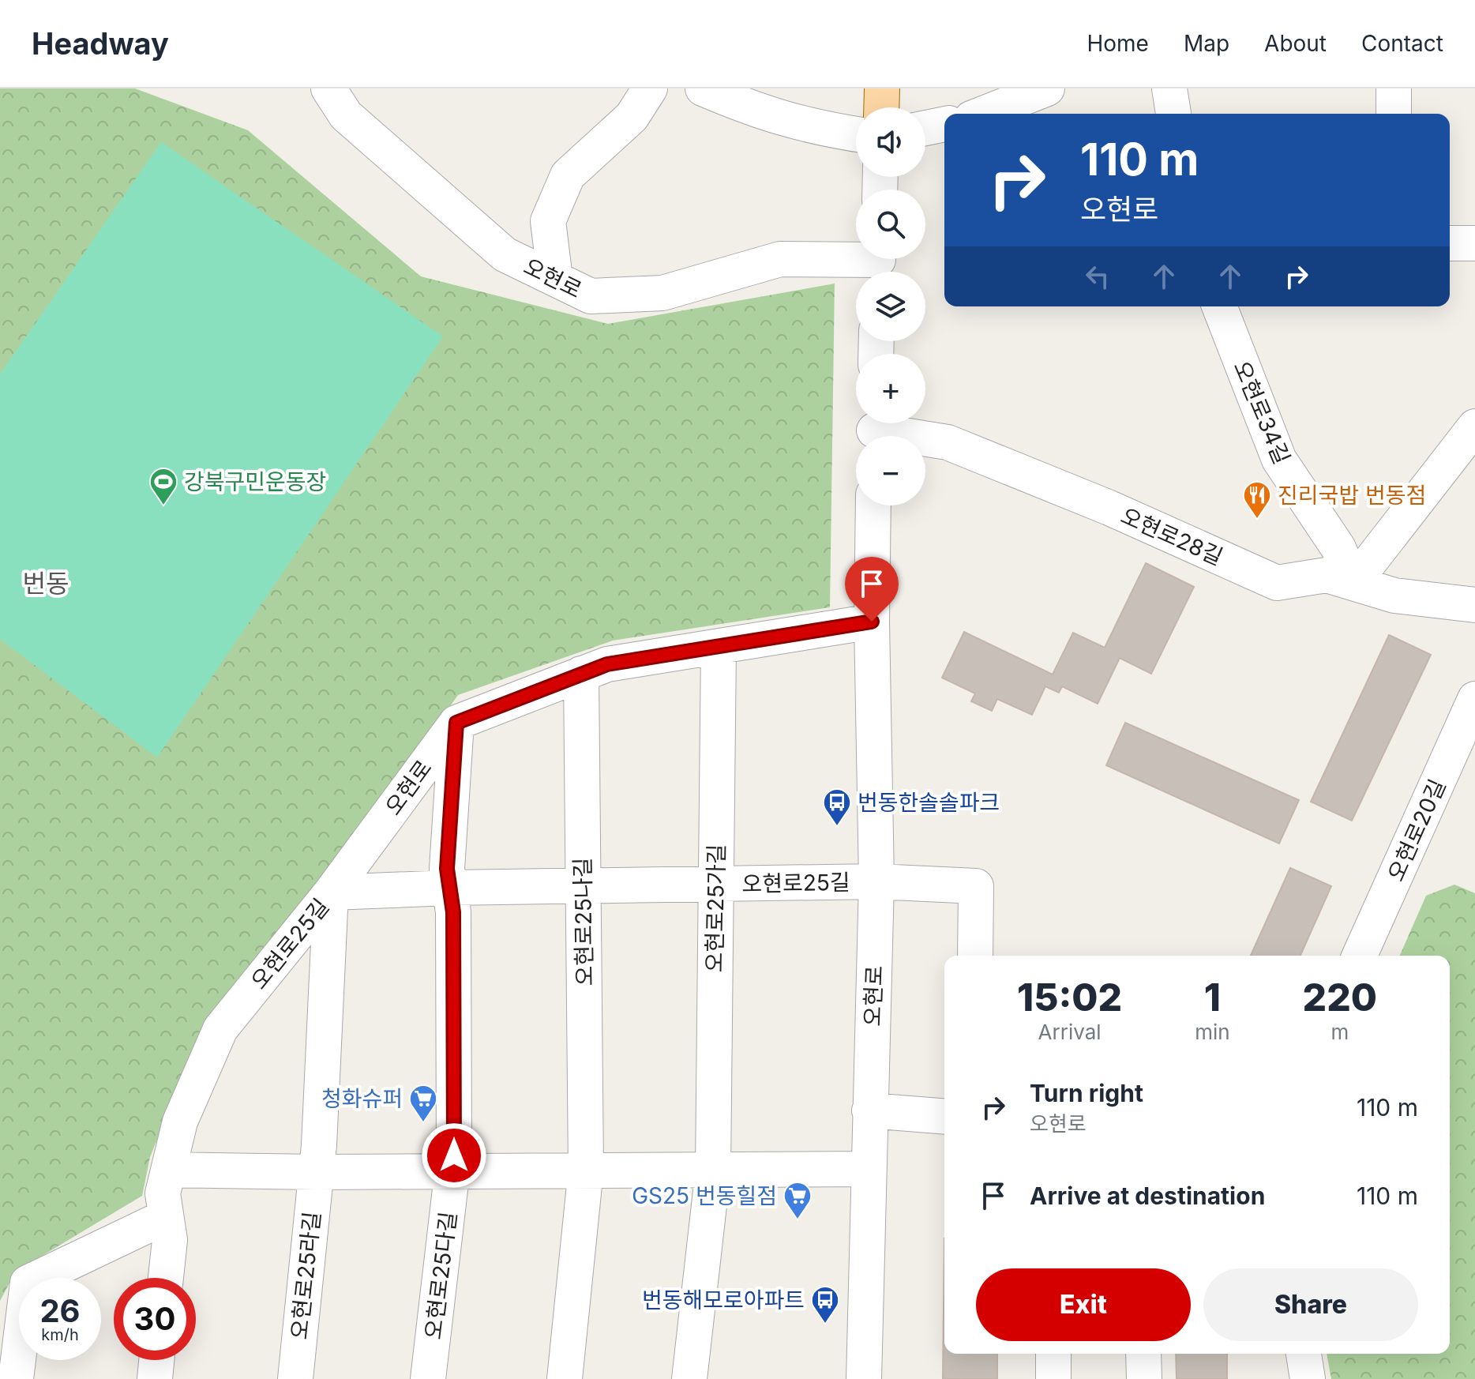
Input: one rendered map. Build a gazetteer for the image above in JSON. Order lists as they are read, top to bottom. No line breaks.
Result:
{"streets":{"street":["오현로","오현로34길","오현로28길","오현로20길","오현로25길","오현로25가길","오현로25나길","오현로25라길","오현로25다길"]},"crossings":[["오현로","오현로25길"],["오현로","오현로25라길"],["오현로","오현로25다길"],["오현로34길","오현로28길"],["오현로25길","오현로25가길"],["오현로25길","오현로25나길"],["오현로25길","오현로25라길"],["오현로25길","오현로25다길"]],"districts":["번동"],"places":{"sports":["강북구민운동장"],"restaurant":["진리국밥 번동점"],"bus stop":["번동한솔솔파크","번동해모로아파트"],"supermarket":["청화슈퍼","GS25 번동힐점"]},"page":{"header":"Headway","nav":["Home","Map","About","Contact"],"map_buttons":["+","−"],"turn":["110 m","오현로"],"eta":["15:02","Arrival","1","min","220","m"],"list":[{"name":"Turn right","note":"오현로","value":"110 m"},{"name":"Arrive at destination","value":"110 m"}],"buttons":["Exit","Share"],"speed":"26 km/h","limit":"30"}}
